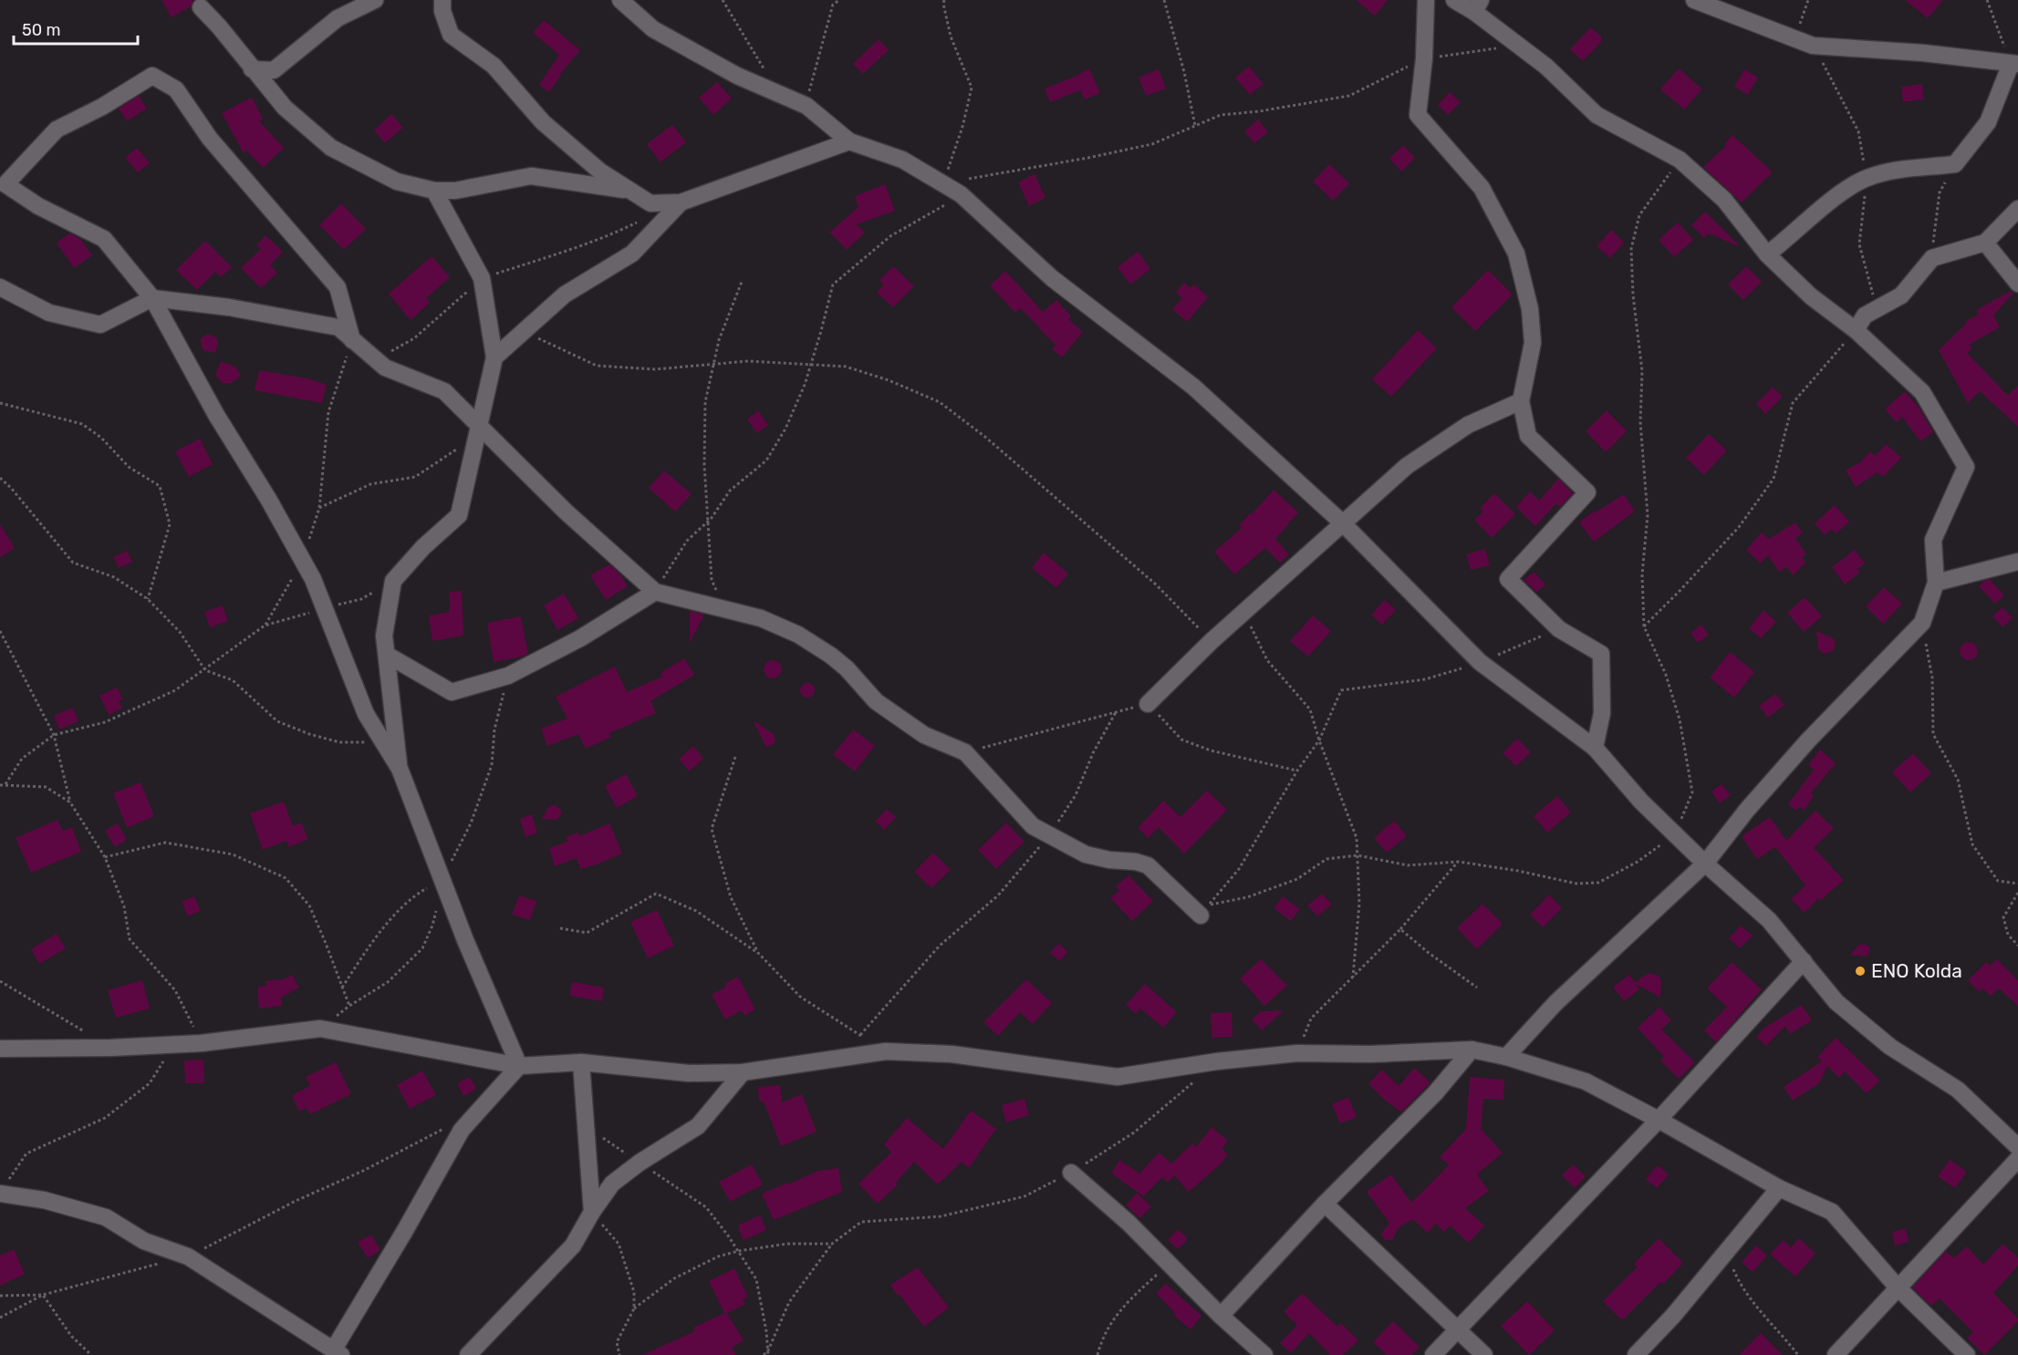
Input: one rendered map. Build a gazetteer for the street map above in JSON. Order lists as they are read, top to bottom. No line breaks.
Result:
{"places":["ENO Kolda"],"scale_bar":"50 m"}
